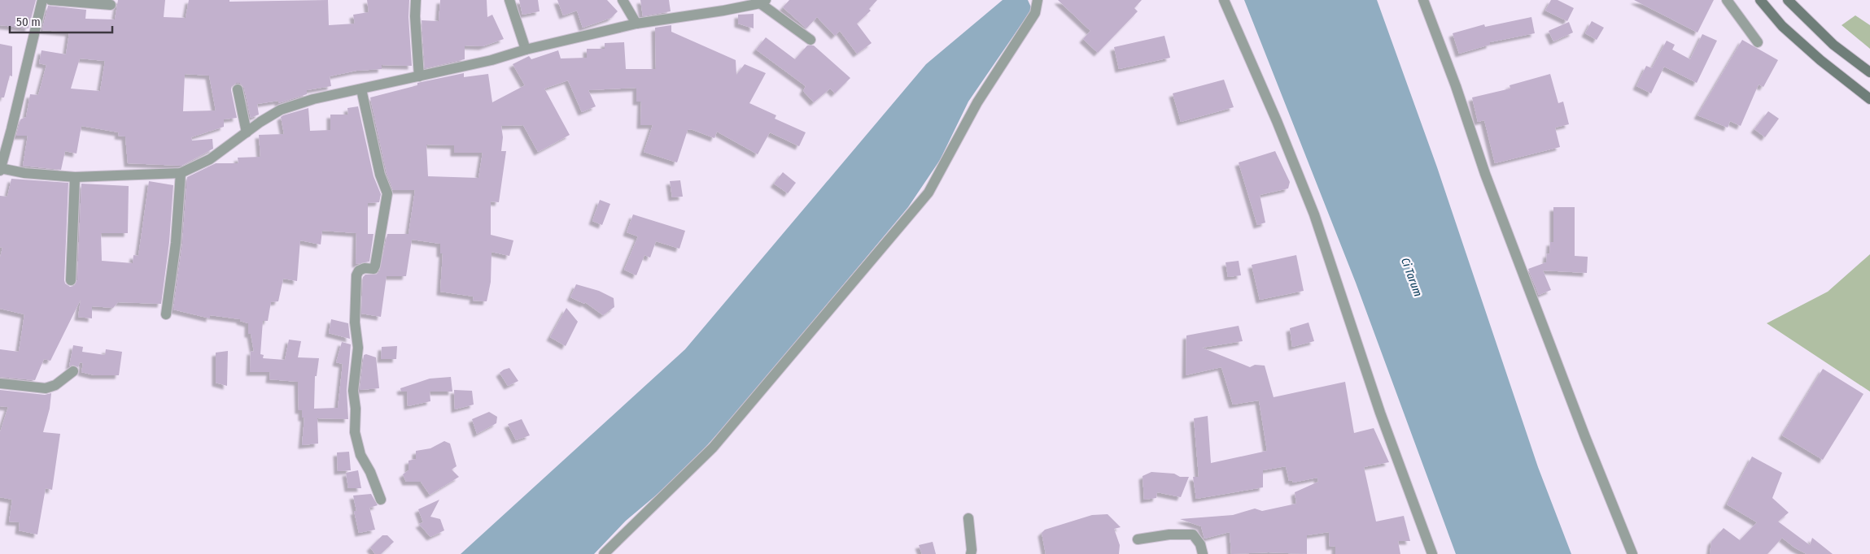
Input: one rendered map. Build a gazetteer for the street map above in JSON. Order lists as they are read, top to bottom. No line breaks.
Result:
{"water":["Ci Tarum"],"scale_bar":"50 m"}
